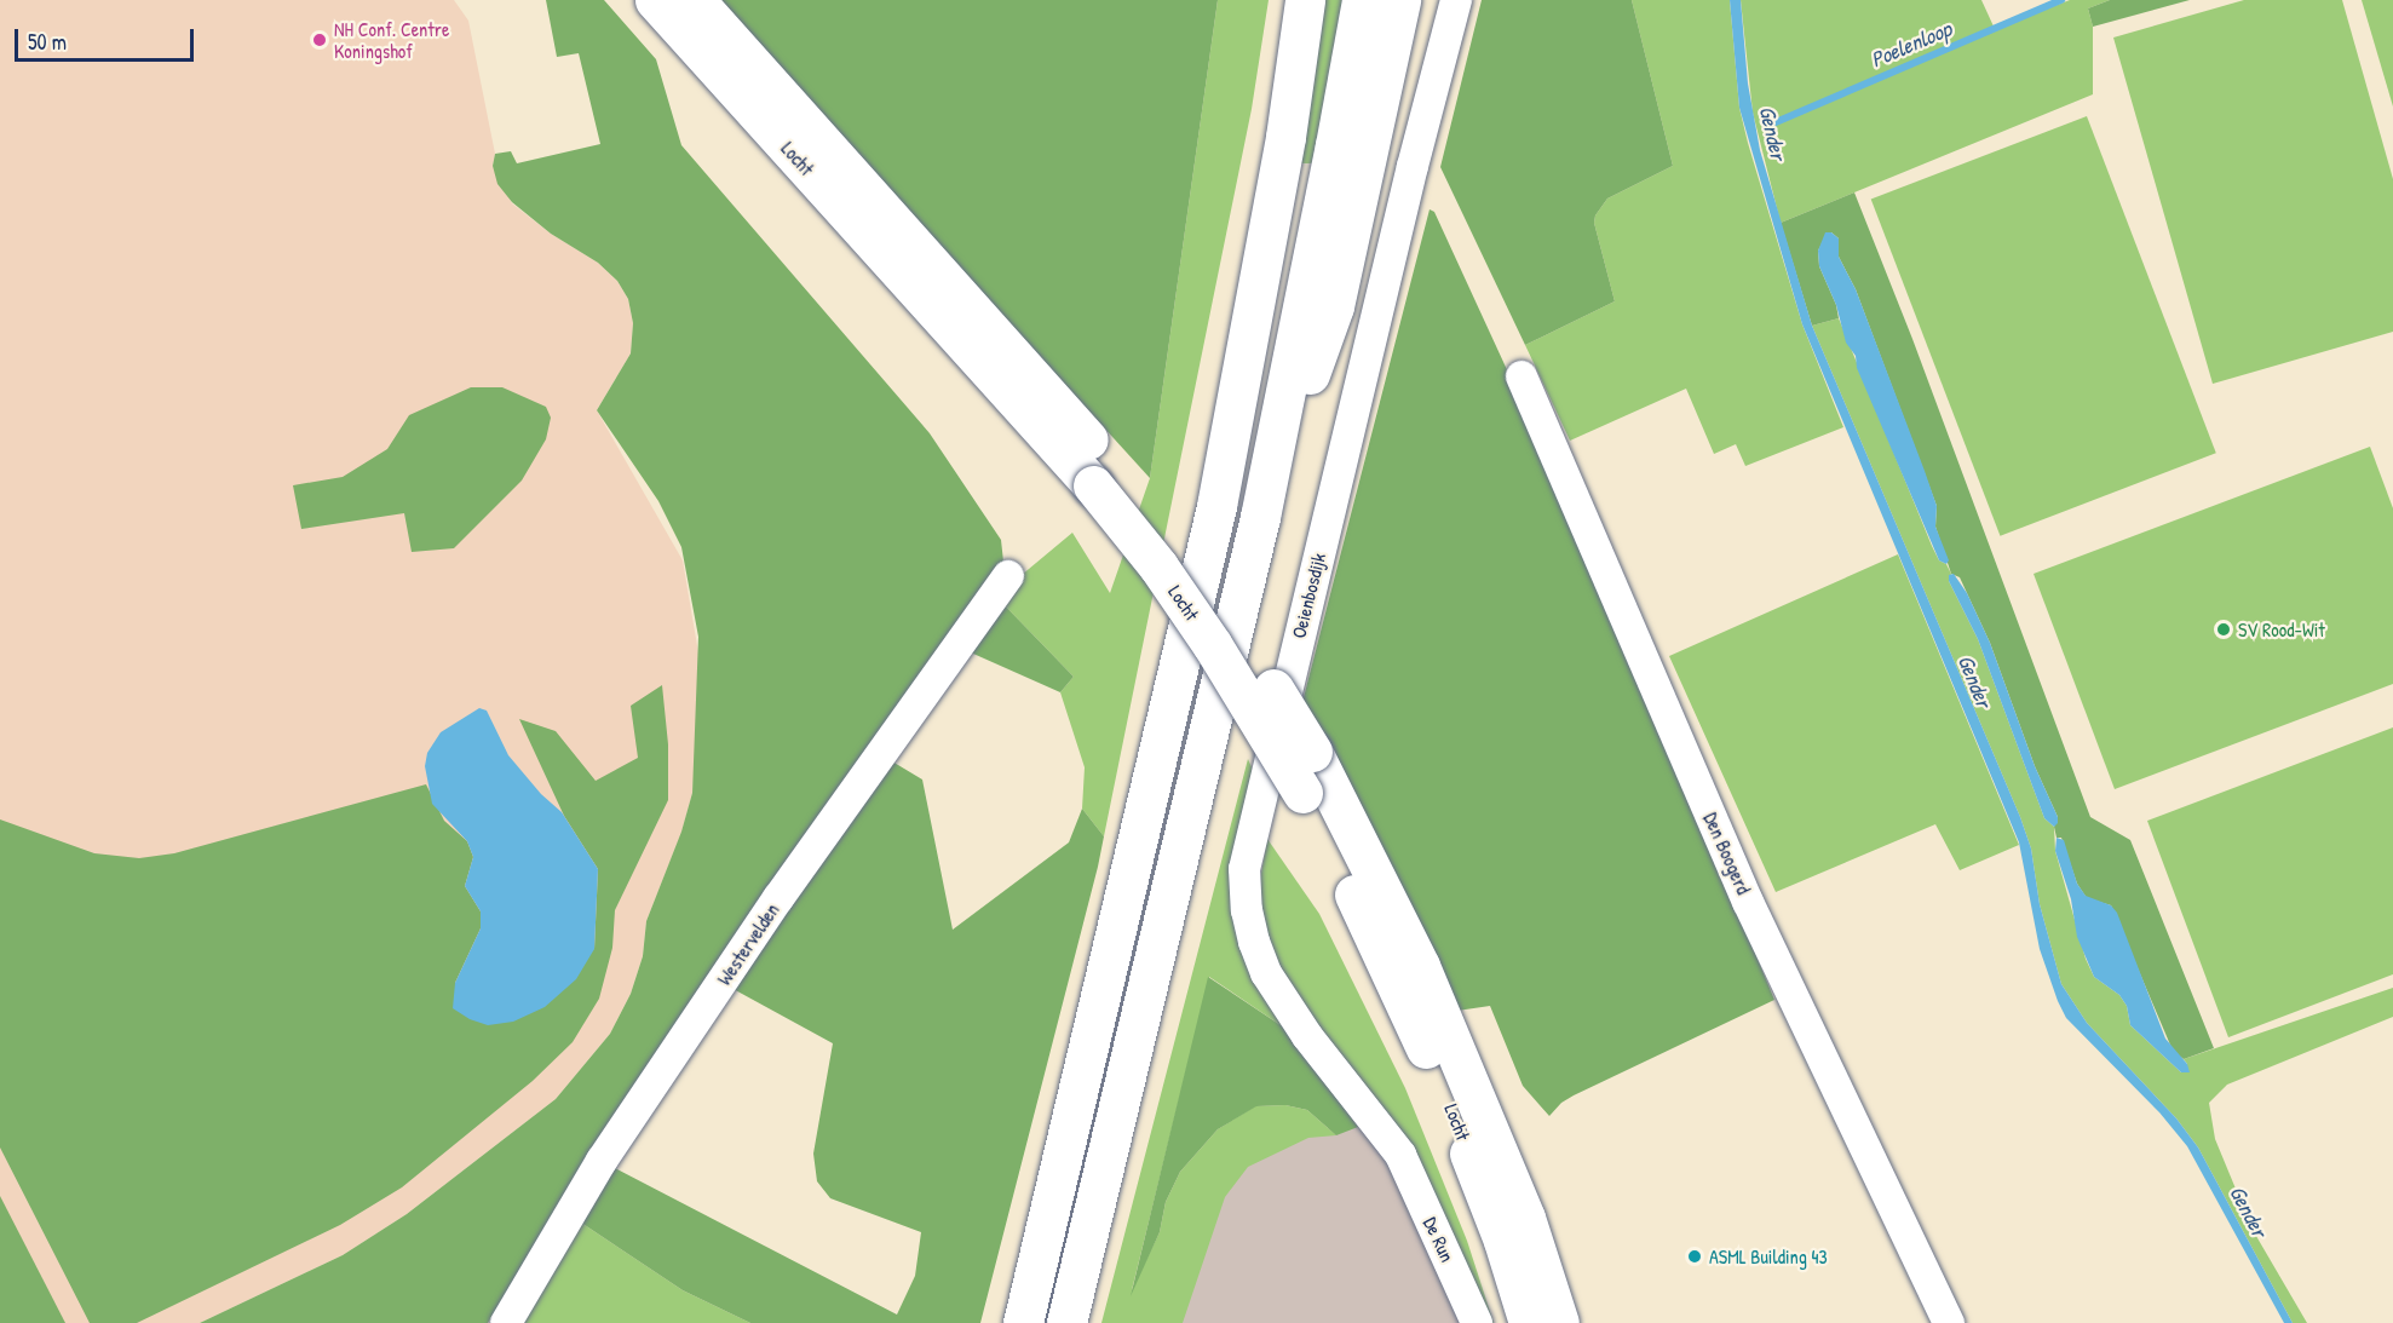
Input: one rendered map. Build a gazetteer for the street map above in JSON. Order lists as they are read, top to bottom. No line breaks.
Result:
{"streets":{"main road":["Locht"],"street":["Oeienbosdijk","Den Boogerd","Westervelden","De Run"]},"crossings":[["Oeienbosdijk","De Run"]],"water":["Poelenloop","Gender"],"places":["NH Conf. Centre Koningshof","SV Rood-Wit","ASML Building 43"],"scale_bar":"50 m"}
